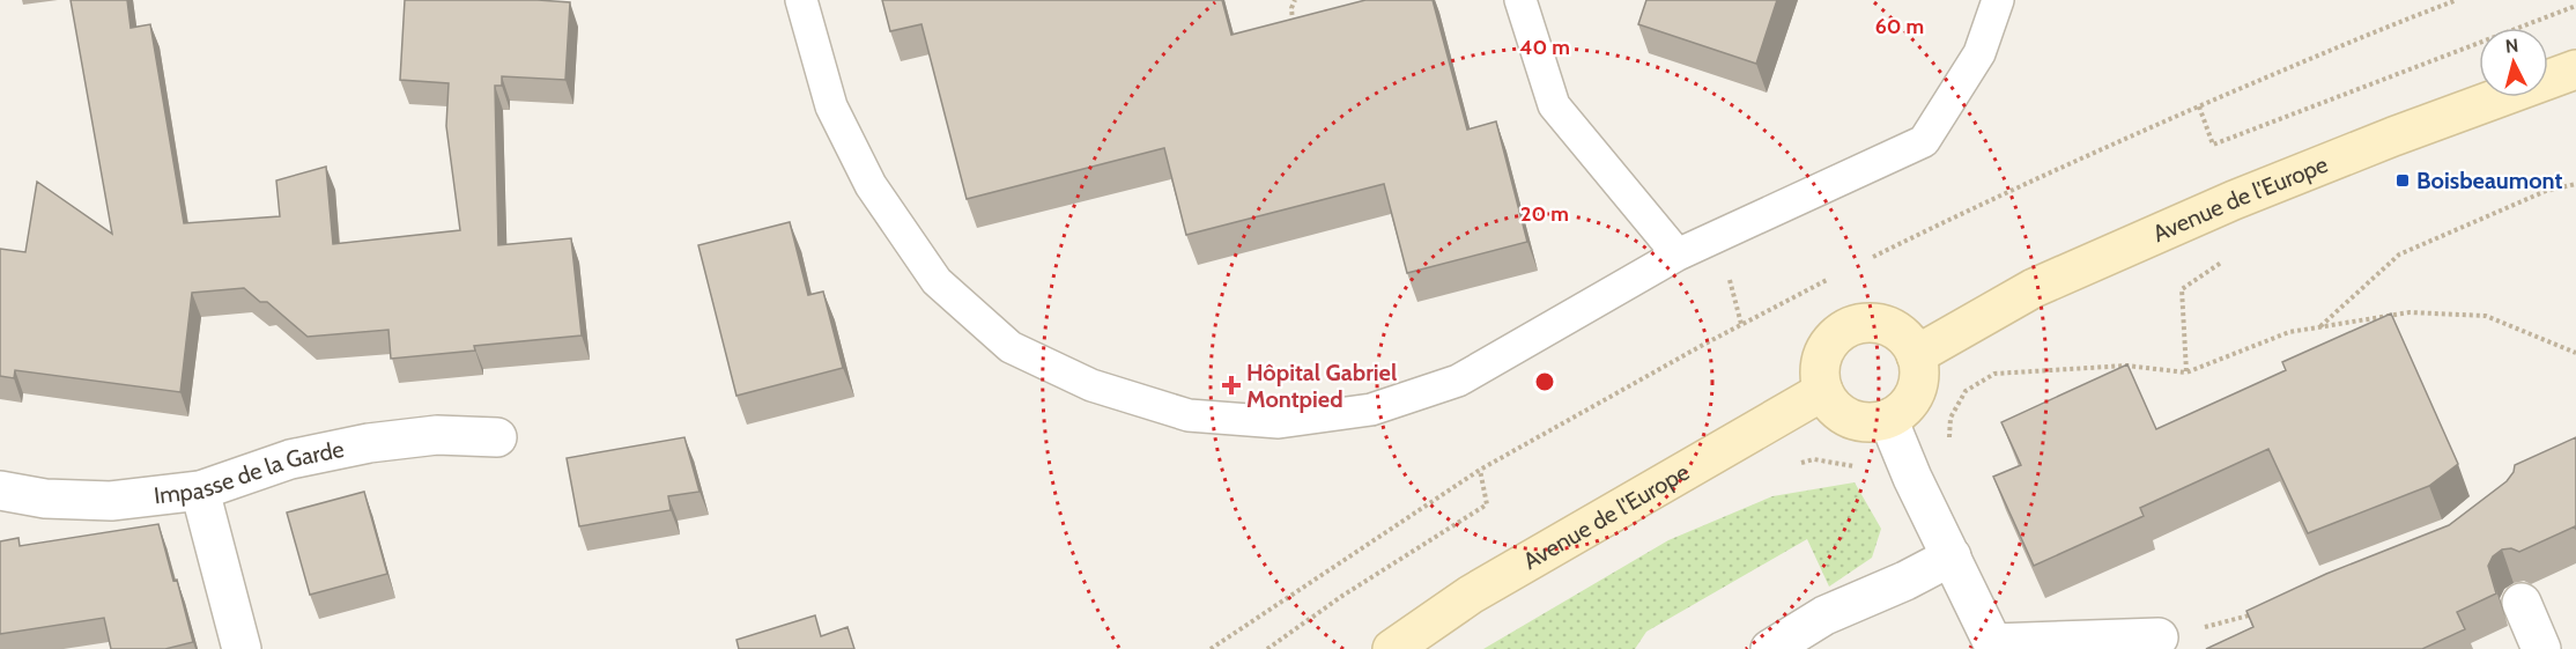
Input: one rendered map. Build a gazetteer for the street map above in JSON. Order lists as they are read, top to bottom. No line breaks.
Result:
{"streets":{"main road":["Avenue de l'Europe"],"street":["Impasse de la Garde"]},"places":{"transit":["Boisbeaumont"],"health":["Hôpital Gabriel Montpied"]},"north":"top","rings":["60 m","40 m","20 m"]}
